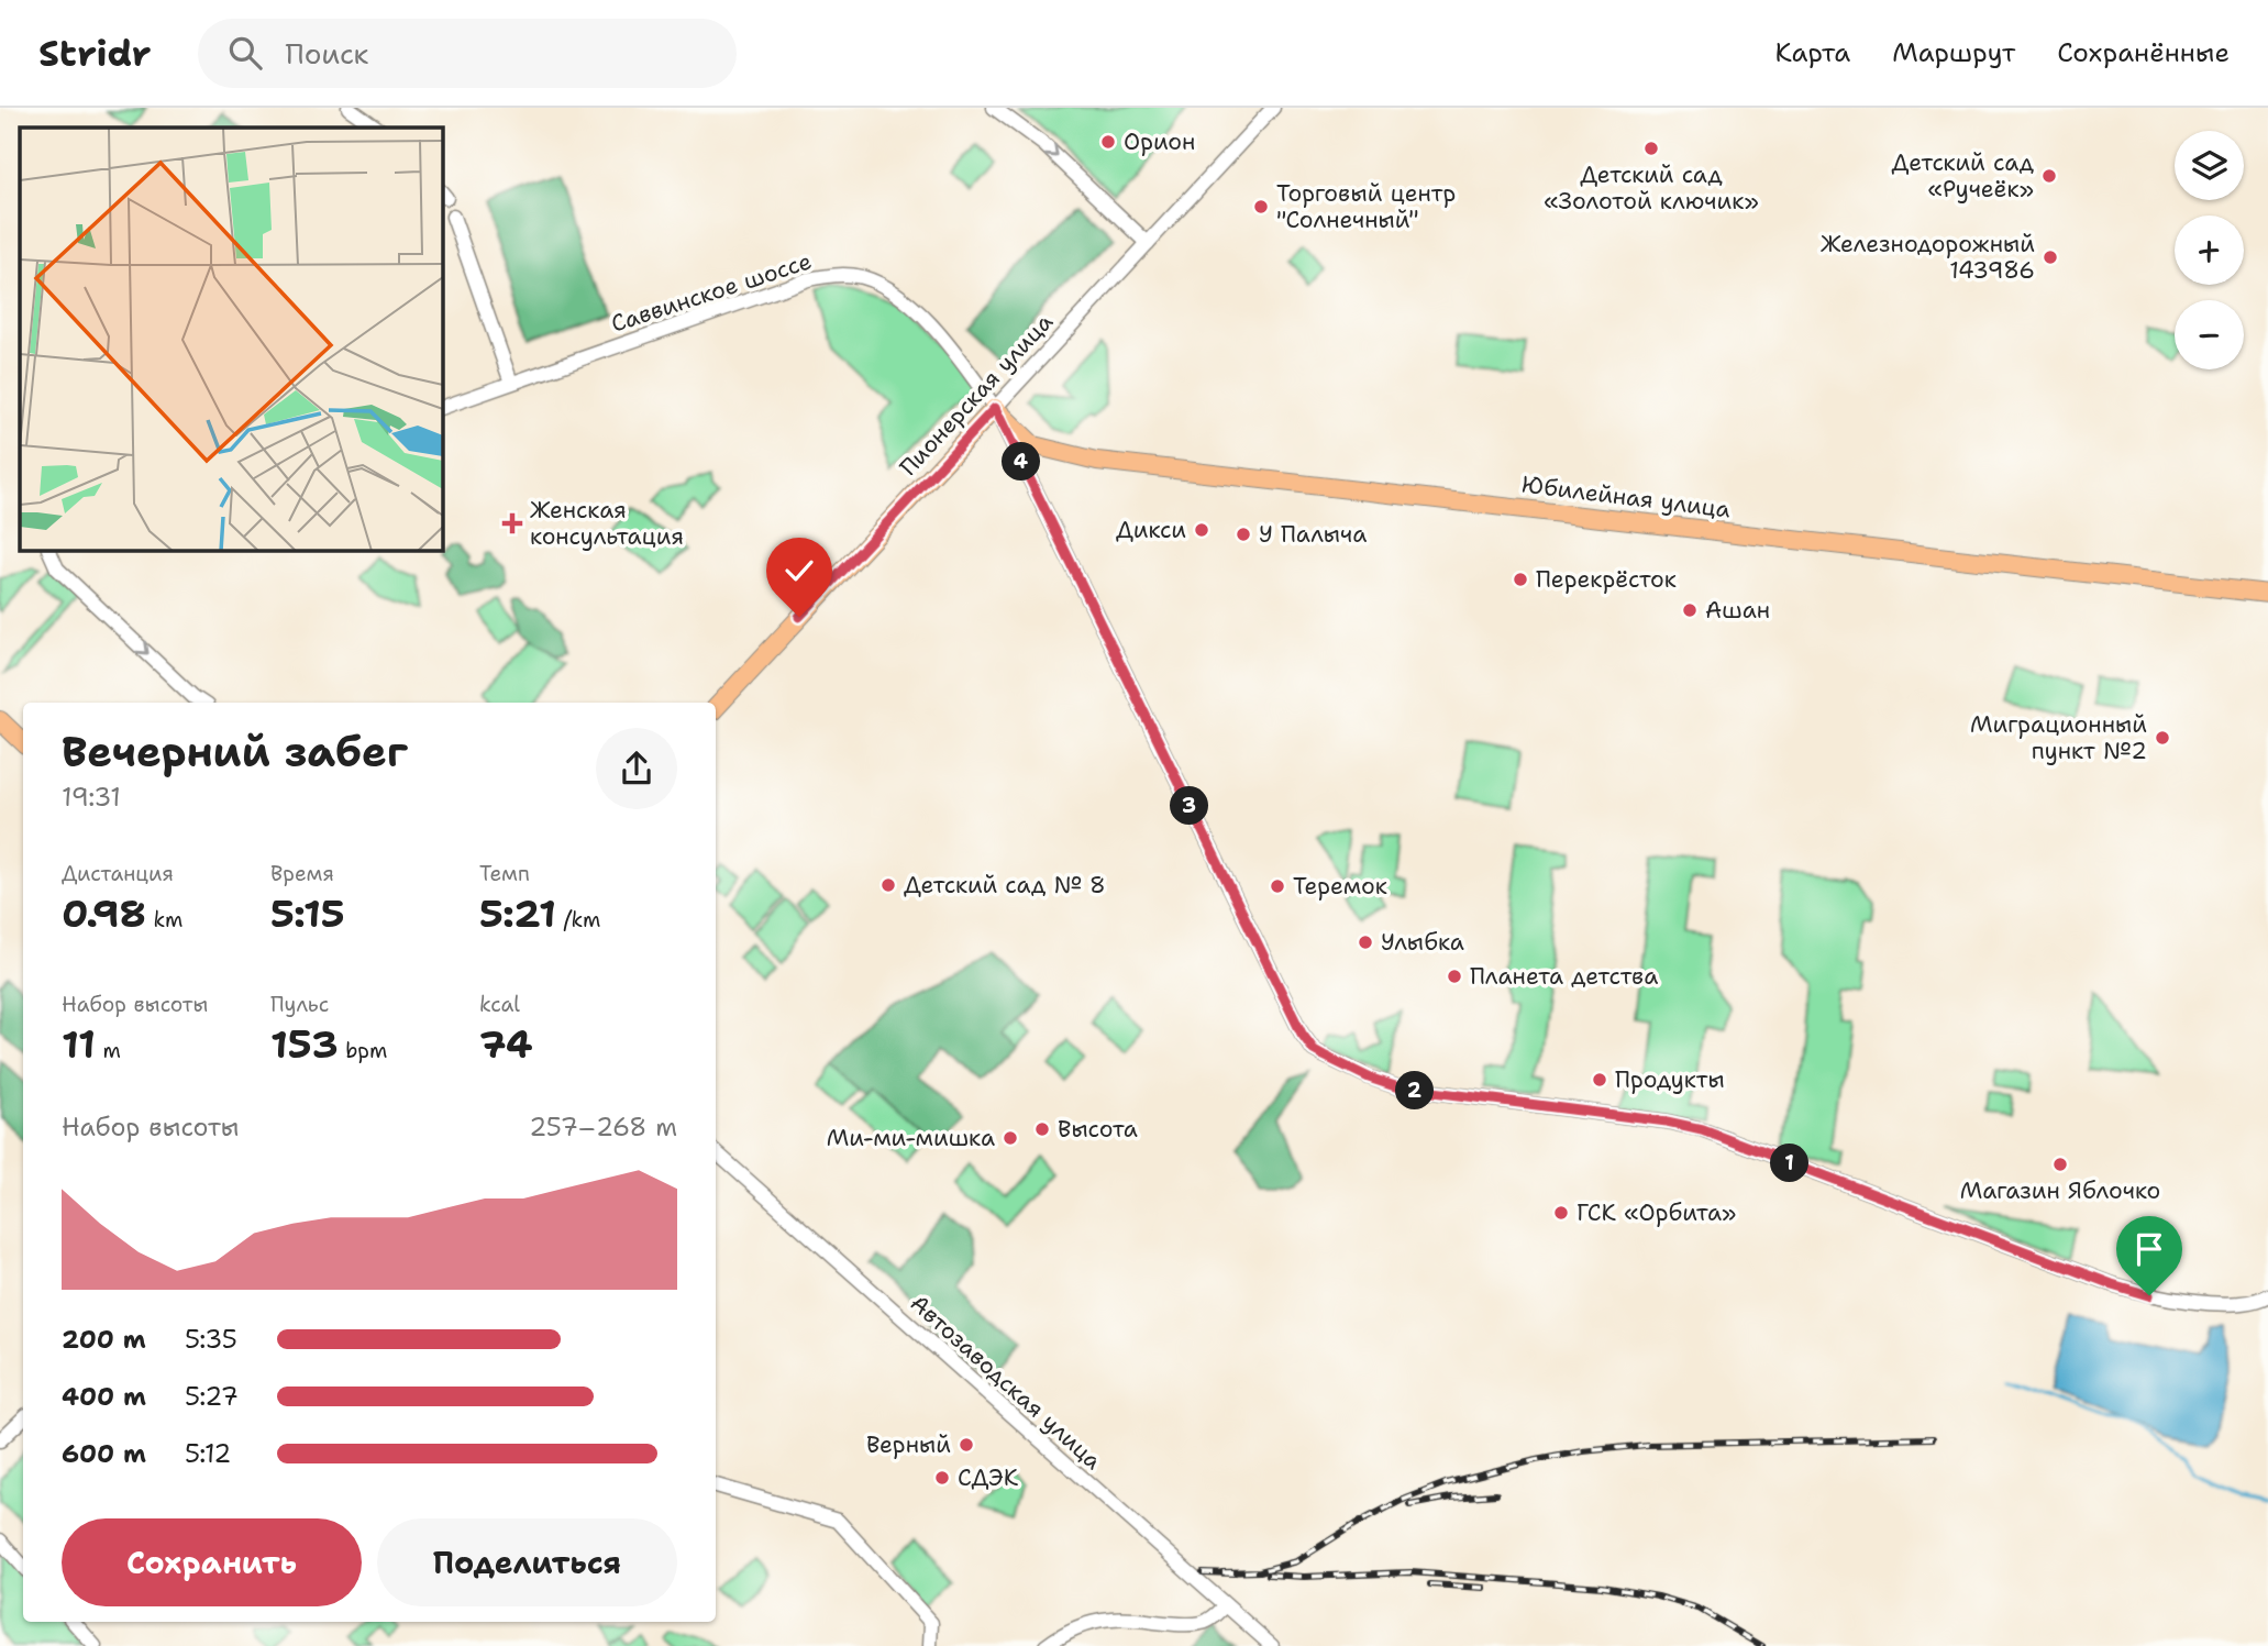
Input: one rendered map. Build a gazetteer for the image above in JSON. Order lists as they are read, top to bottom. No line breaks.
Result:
{"streets":{"main road":["Пионерская улица","Юбилейная улица"],"street":["Саввинское шоссе","Автозаводская улица"]},"crossings":[["Саввинское шоссе","Пионерская улица"]],"places":{"other":["Орион","Детский сад «Золотой ключик»","Детский сад «Ручеёк»","Торговый центр \"Солнечный\"","Железнодорожный 143986","Дикси","У Палыча","Перекрёсток","Ашан","Миграционный пункт №2","Детский сад № 8","Теремок","Улыбка","Планета детства","Продукты","Высота","Ми-ми-мишка","Магазин Яблочко","ГСК «Орбита»","Верный","СДЭК"],"health":["Женская консультация"]},"page":{"header":"Stridr","search":"Поиск","nav":["Карта","Маршрут","Сохранённые"],"map_buttons":["+","−"],"pins":["4","3","2","1"],"heading":["Вечерний забег","19:31"],"stats":[["Дистанция","0.98 km"],["Время","5:15"],["Темп","5:21 /km"],["Набор высоты","11 m"],["Пульс","153 bpm"],["kcal","74"]],"chart":["Набор высоты","257–268 m"],"list":[{"name":"200 m","note":"5:35"},{"name":"400 m","note":"5:27"},{"name":"600 m","note":"5:12"}],"buttons":["Сохранить","Поделиться"]}}
